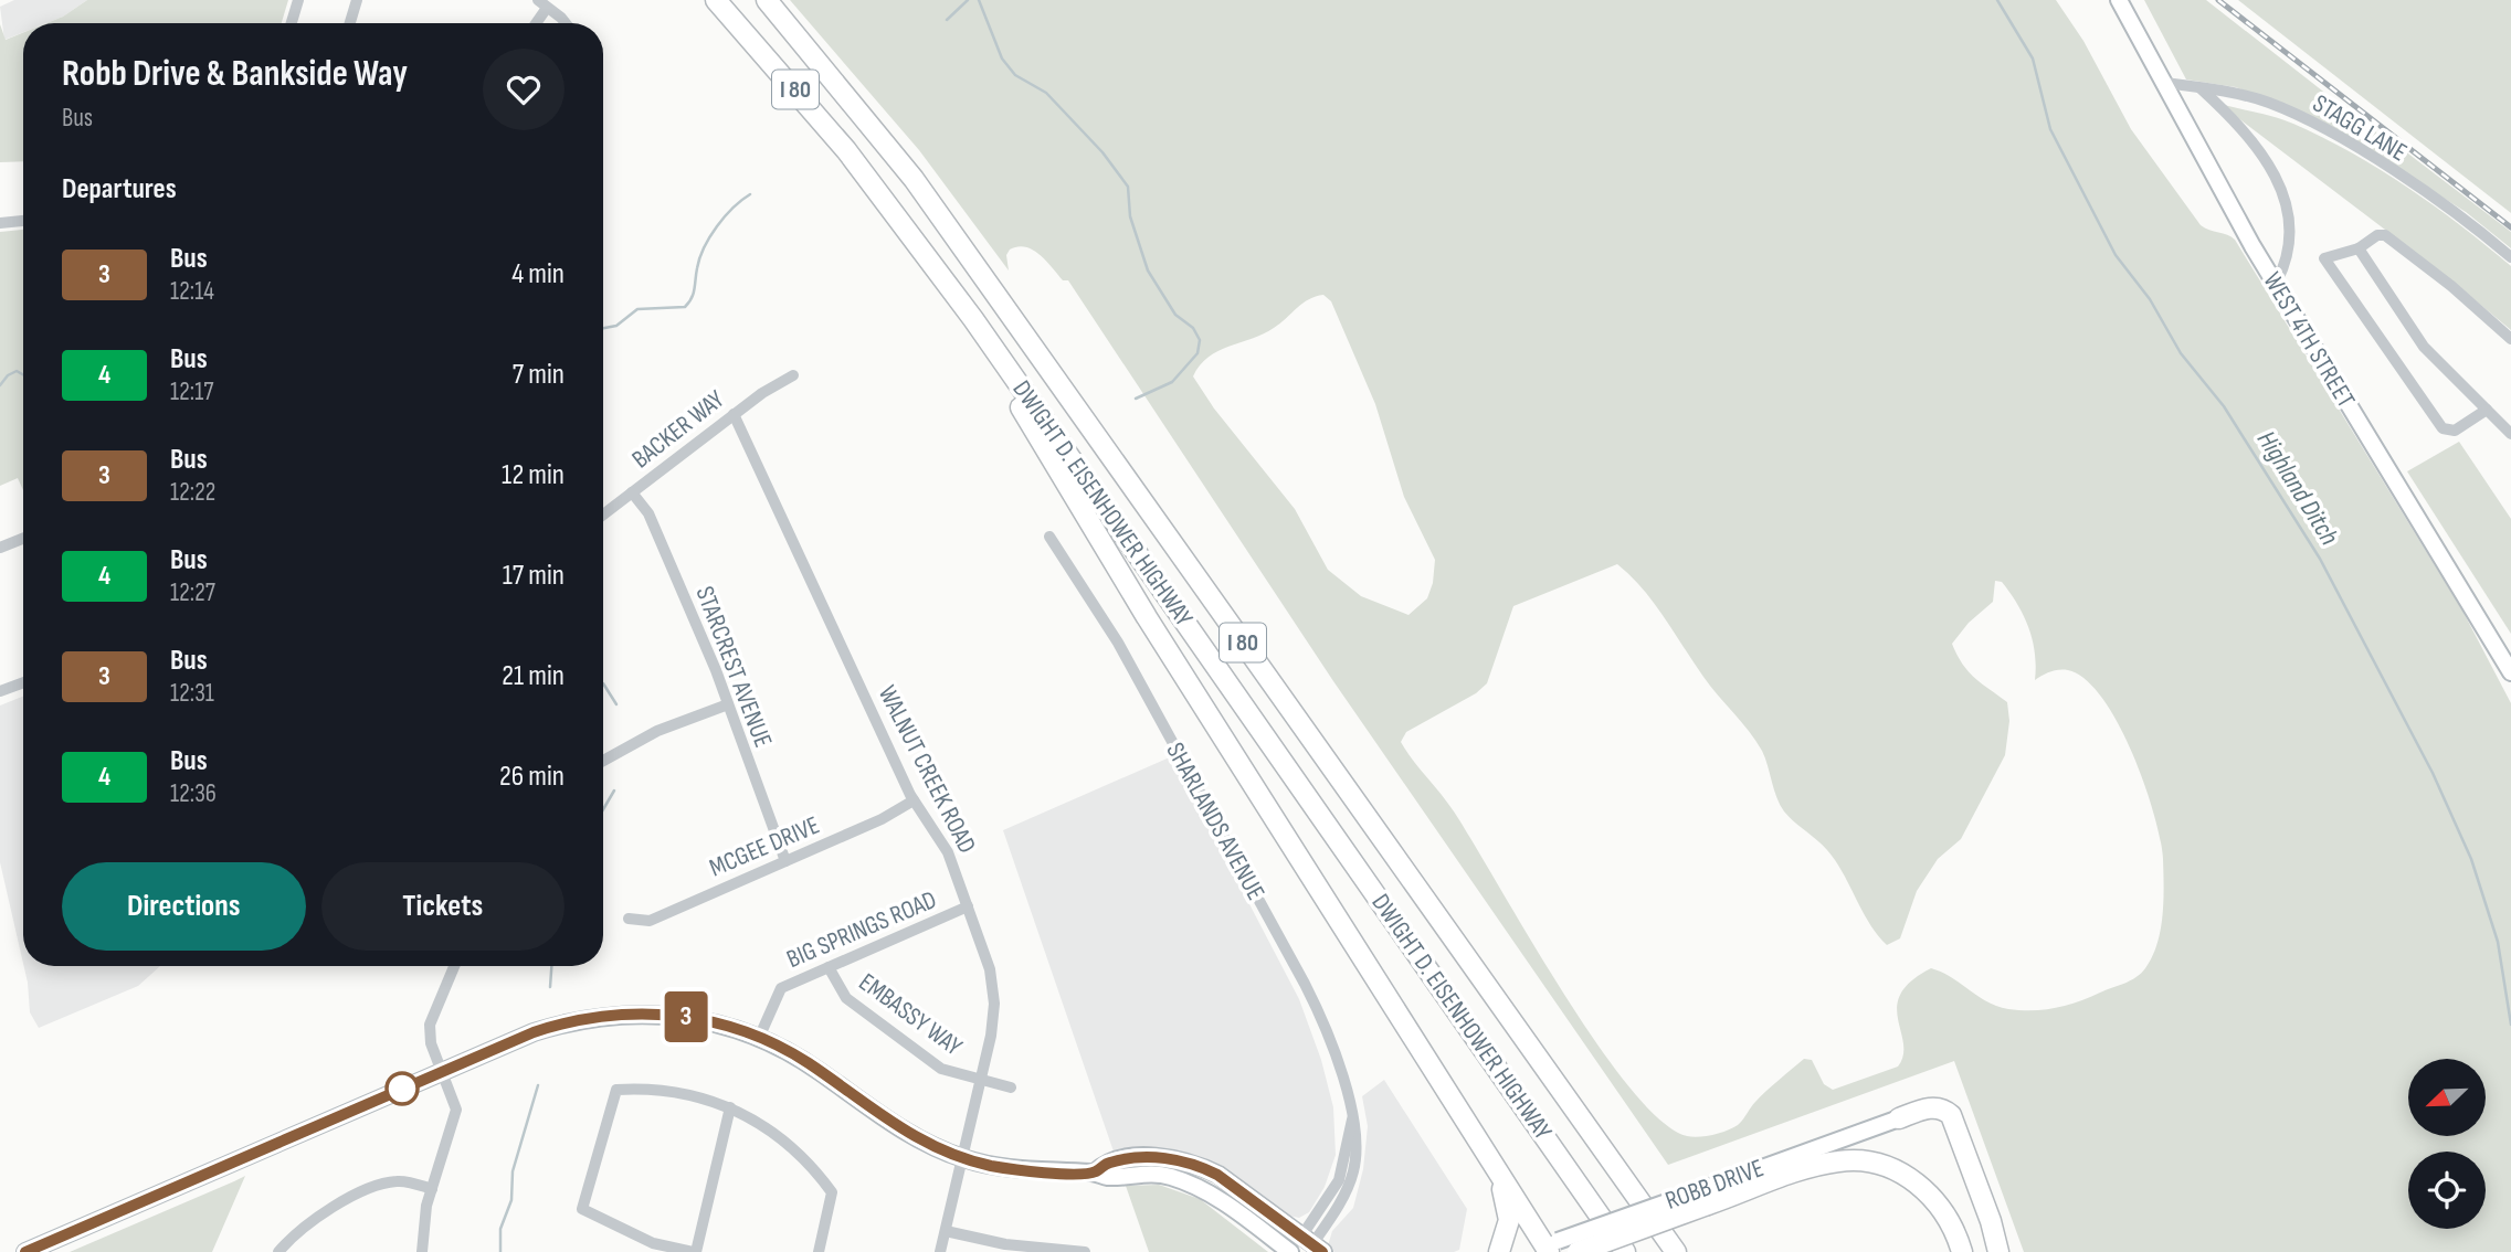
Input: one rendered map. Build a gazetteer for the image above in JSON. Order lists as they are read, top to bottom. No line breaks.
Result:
{"streets":{"highway":["I 80","DWIGHT D. EISENHOWER HIGHWAY"],"main road":["WEST 4TH STREET","SHARLANDS AVENUE","ROBB DRIVE"],"street":["STAGG LANE","BACKER WAY","STARCREST AVENUE","WALNUT CREEK ROAD","MCGEE DRIVE","BIG SPRINGS ROAD","EMBASSY WAY"]},"crossings":[["STAGG LANE","WEST 4TH STREET"],["BACKER WAY","STARCREST AVENUE"],["BACKER WAY","WALNUT CREEK ROAD"],["STARCREST AVENUE","MCGEE DRIVE"],["WALNUT CREEK ROAD","MCGEE DRIVE"],["WALNUT CREEK ROAD","BIG SPRINGS ROAD"],["WALNUT CREEK ROAD","EMBASSY WAY"],["BIG SPRINGS ROAD","EMBASSY WAY"]],"water":["Highland Ditch"],"lines":["bus line 3"],"north":"bottom left","page":{"on_map":"3","heading":[["Robb Drive & Bankside Way","Bus"],"Departures"],"list":[{"mark":"3","name":"Bus","note":"12:14","value":"4 min"},{"mark":"4","name":"Bus","note":"12:17","value":"7 min"},{"mark":"3","name":"Bus","note":"12:22","value":"12 min"},{"mark":"4","name":"Bus","note":"12:27","value":"17 min"},{"mark":"3","name":"Bus","note":"12:31","value":"21 min"},{"mark":"4","name":"Bus","note":"12:36","value":"26 min"}],"buttons":["Directions","Tickets"]}}
